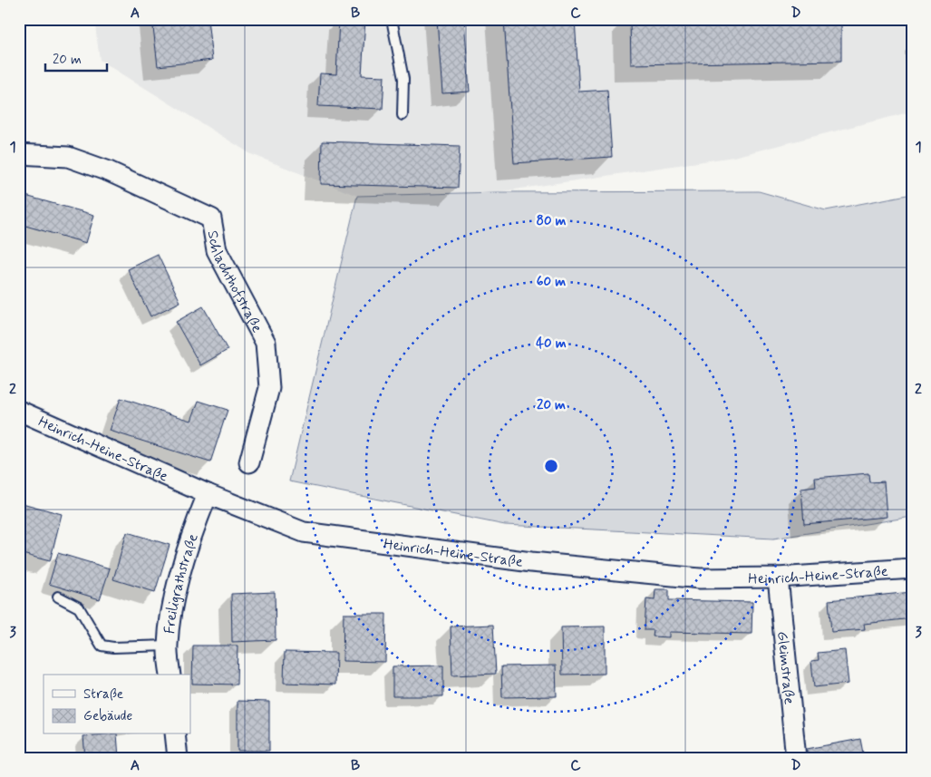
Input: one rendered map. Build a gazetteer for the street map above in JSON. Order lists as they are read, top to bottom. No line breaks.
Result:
{"streets":{"street":["Schlachthofstraße","Heinrich-Heine-Straße","Freiligrathstraße","Gleimstraße"]},"crossings":[["Heinrich-Heine-Straße","Freiligrathstraße"],["Heinrich-Heine-Straße","Gleimstraße"]],"legend":["Straße","Gebäude"],"scale_bar":"20 m","grid":{"columns":["A","B","C","D"],"rows":["1","2","3"]},"rings":["80 m","60 m","40 m","20 m"]}
